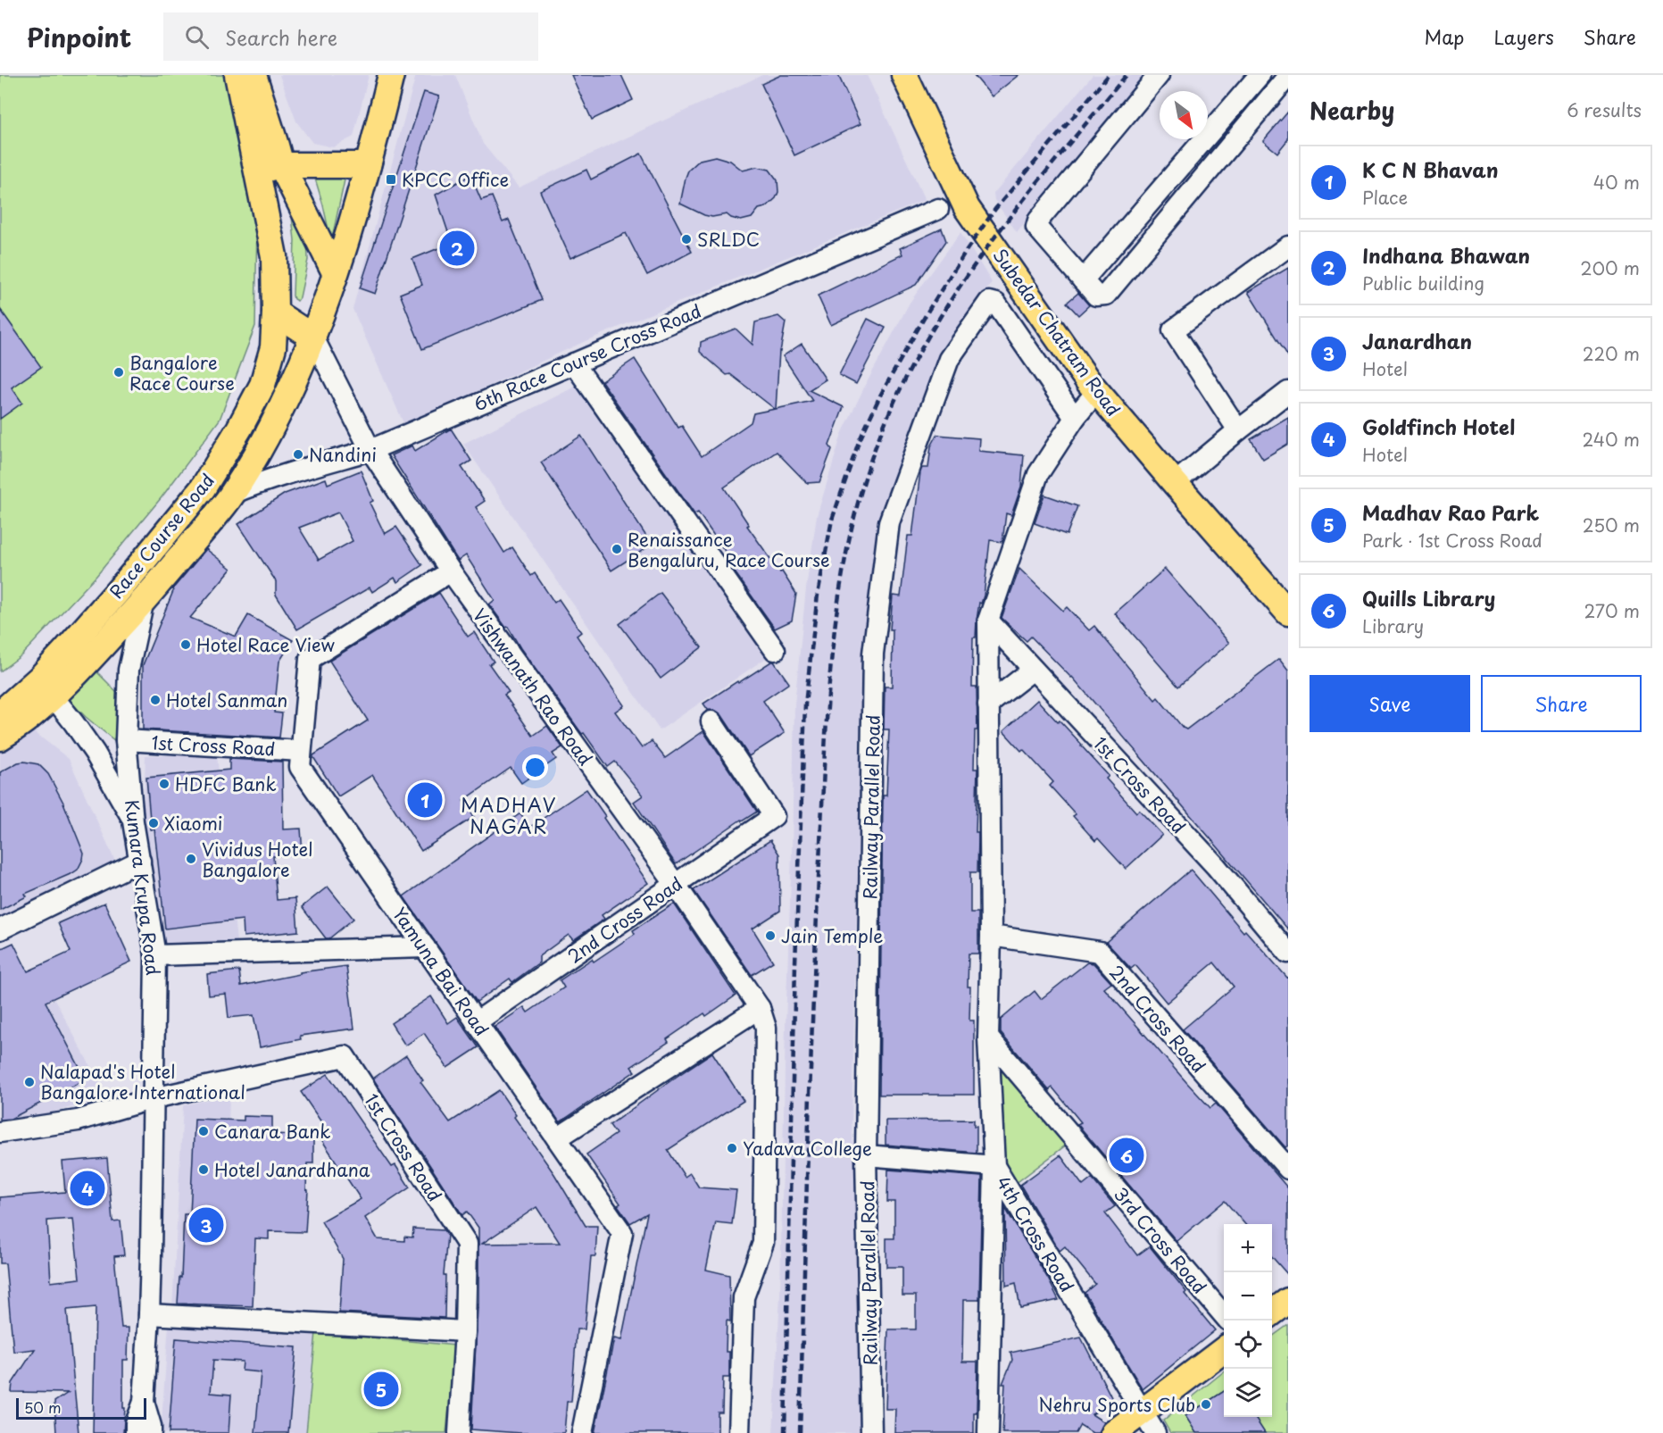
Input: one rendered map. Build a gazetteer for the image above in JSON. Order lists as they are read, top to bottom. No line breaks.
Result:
{"streets":{"main road":["Subedar Chatram Road","Race Course Road"],"street":["6th Race Course Cross Road","Vishwanath Rao Road","1st Cross Road","Railway Parallel Road","Kumara Krupa Road","2nd Cross Road","Yamuna Bai Road","4th Cross Road","3rd Cross Road"]},"crossings":[["6th Race Course Cross Road","Race Course Road"],["6th Race Course Cross Road","Vishwanath Rao Road"],["Race Course Road","Vishwanath Rao Road"],["Race Course Road","Kumara Krupa Road"],["Vishwanath Rao Road","2nd Cross Road"],["Vishwanath Rao Road","Yamuna Bai Road"],["1st Cross Road","Kumara Krupa Road"],["1st Cross Road","Yamuna Bai Road"],["Railway Parallel Road","4th Cross Road"],["2nd Cross Road","Yamuna Bai Road"]],"districts":["MADHAV NAGAR"],"places":{"transit":["KPCC Office"],"other":["SRLDC","Bangalore Race Course","Nandini","Renaissance Bengaluru, Race Course","Hotel Race View","Hotel Sanman","HDFC Bank","Xiaomi","Vividus Hotel Bangalore","Jain Temple","Nalapad's Hotel Bangalore International","Canara Bank","Yadava College","Hotel Janardhana","Nehru Sports Club"]},"scale_bar":"50 m","north":"bottom right","page":{"header":"Pinpoint","search":"Search here","nav":["Map","Layers","Share"],"heading":["Nearby","6 results"],"list":[{"mark":"1","name":"K C N Bhavan","note":"Place","value":"40 m"},{"mark":"2","name":"Indhana Bhawan","note":"Public building","value":"200 m"},{"mark":"3","name":"Janardhan","note":"Hotel","value":"220 m"},{"mark":"4","name":"Goldfinch Hotel","note":"Hotel","value":"240 m"},{"mark":"5","name":"Madhav Rao Park","note":"Park · 1st Cross Road","value":"250 m"},{"mark":"6","name":"Quills Library","note":"Library","value":"270 m"}],"pins":["2","1","6","4","3","5"],"buttons":["Save","Share"],"map_buttons":["+","−"],"scale":"50 m"}}
